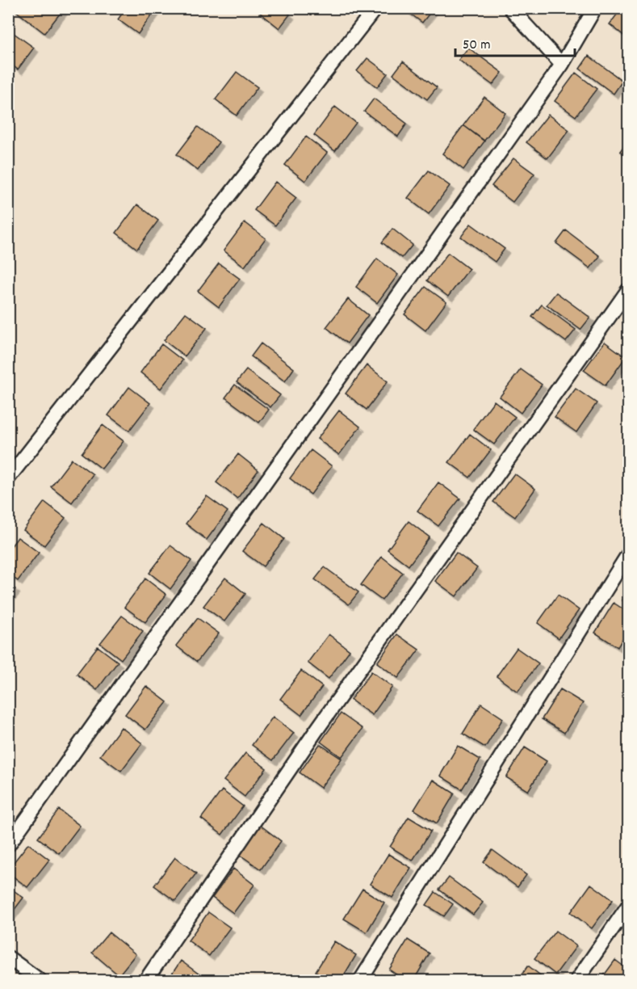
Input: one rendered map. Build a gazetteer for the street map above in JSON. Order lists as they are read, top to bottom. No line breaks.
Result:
{"scale_bar":"50 m"}
